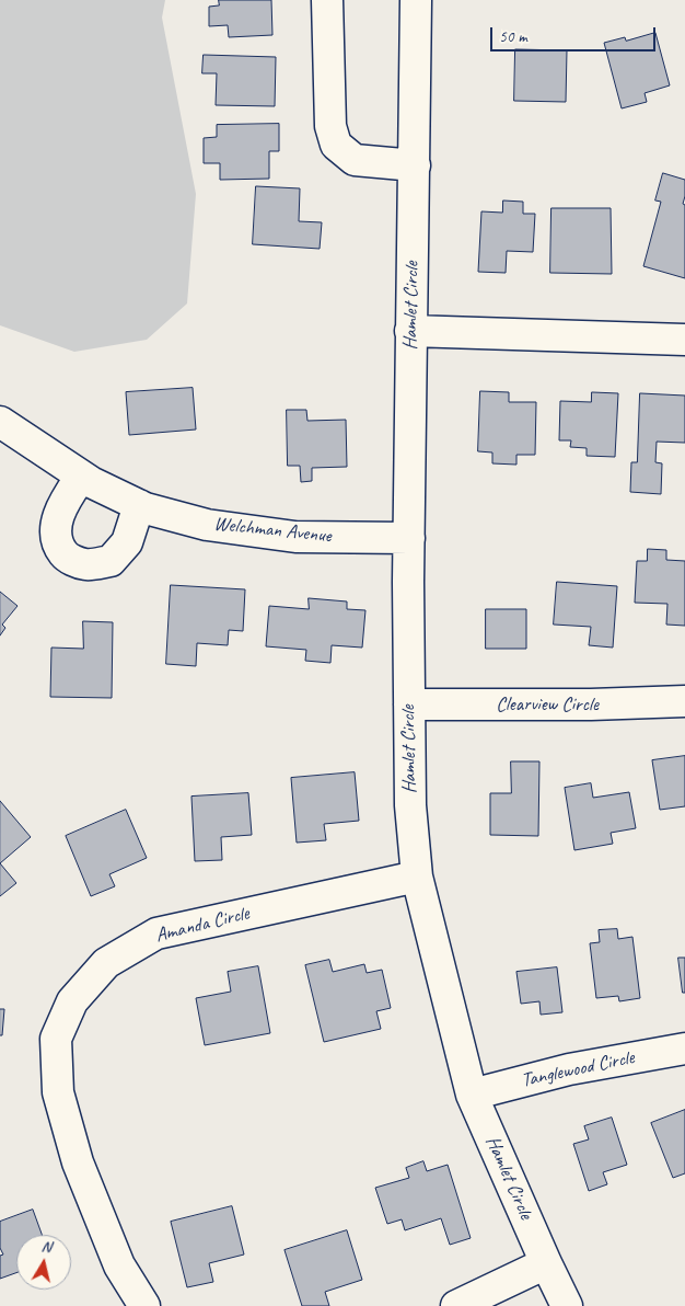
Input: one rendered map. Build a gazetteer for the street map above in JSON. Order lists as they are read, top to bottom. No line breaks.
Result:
{"streets":{"street":["Hamlet Circle","Welchman Avenue","Clearview Circle","Amanda Circle","Tanglewood Circle"]},"crossings":[["Hamlet Circle","Welchman Avenue"],["Hamlet Circle","Clearview Circle"],["Hamlet Circle","Amanda Circle"],["Hamlet Circle","Tanglewood Circle"]],"scale_bar":"50 m","north":"top"}
